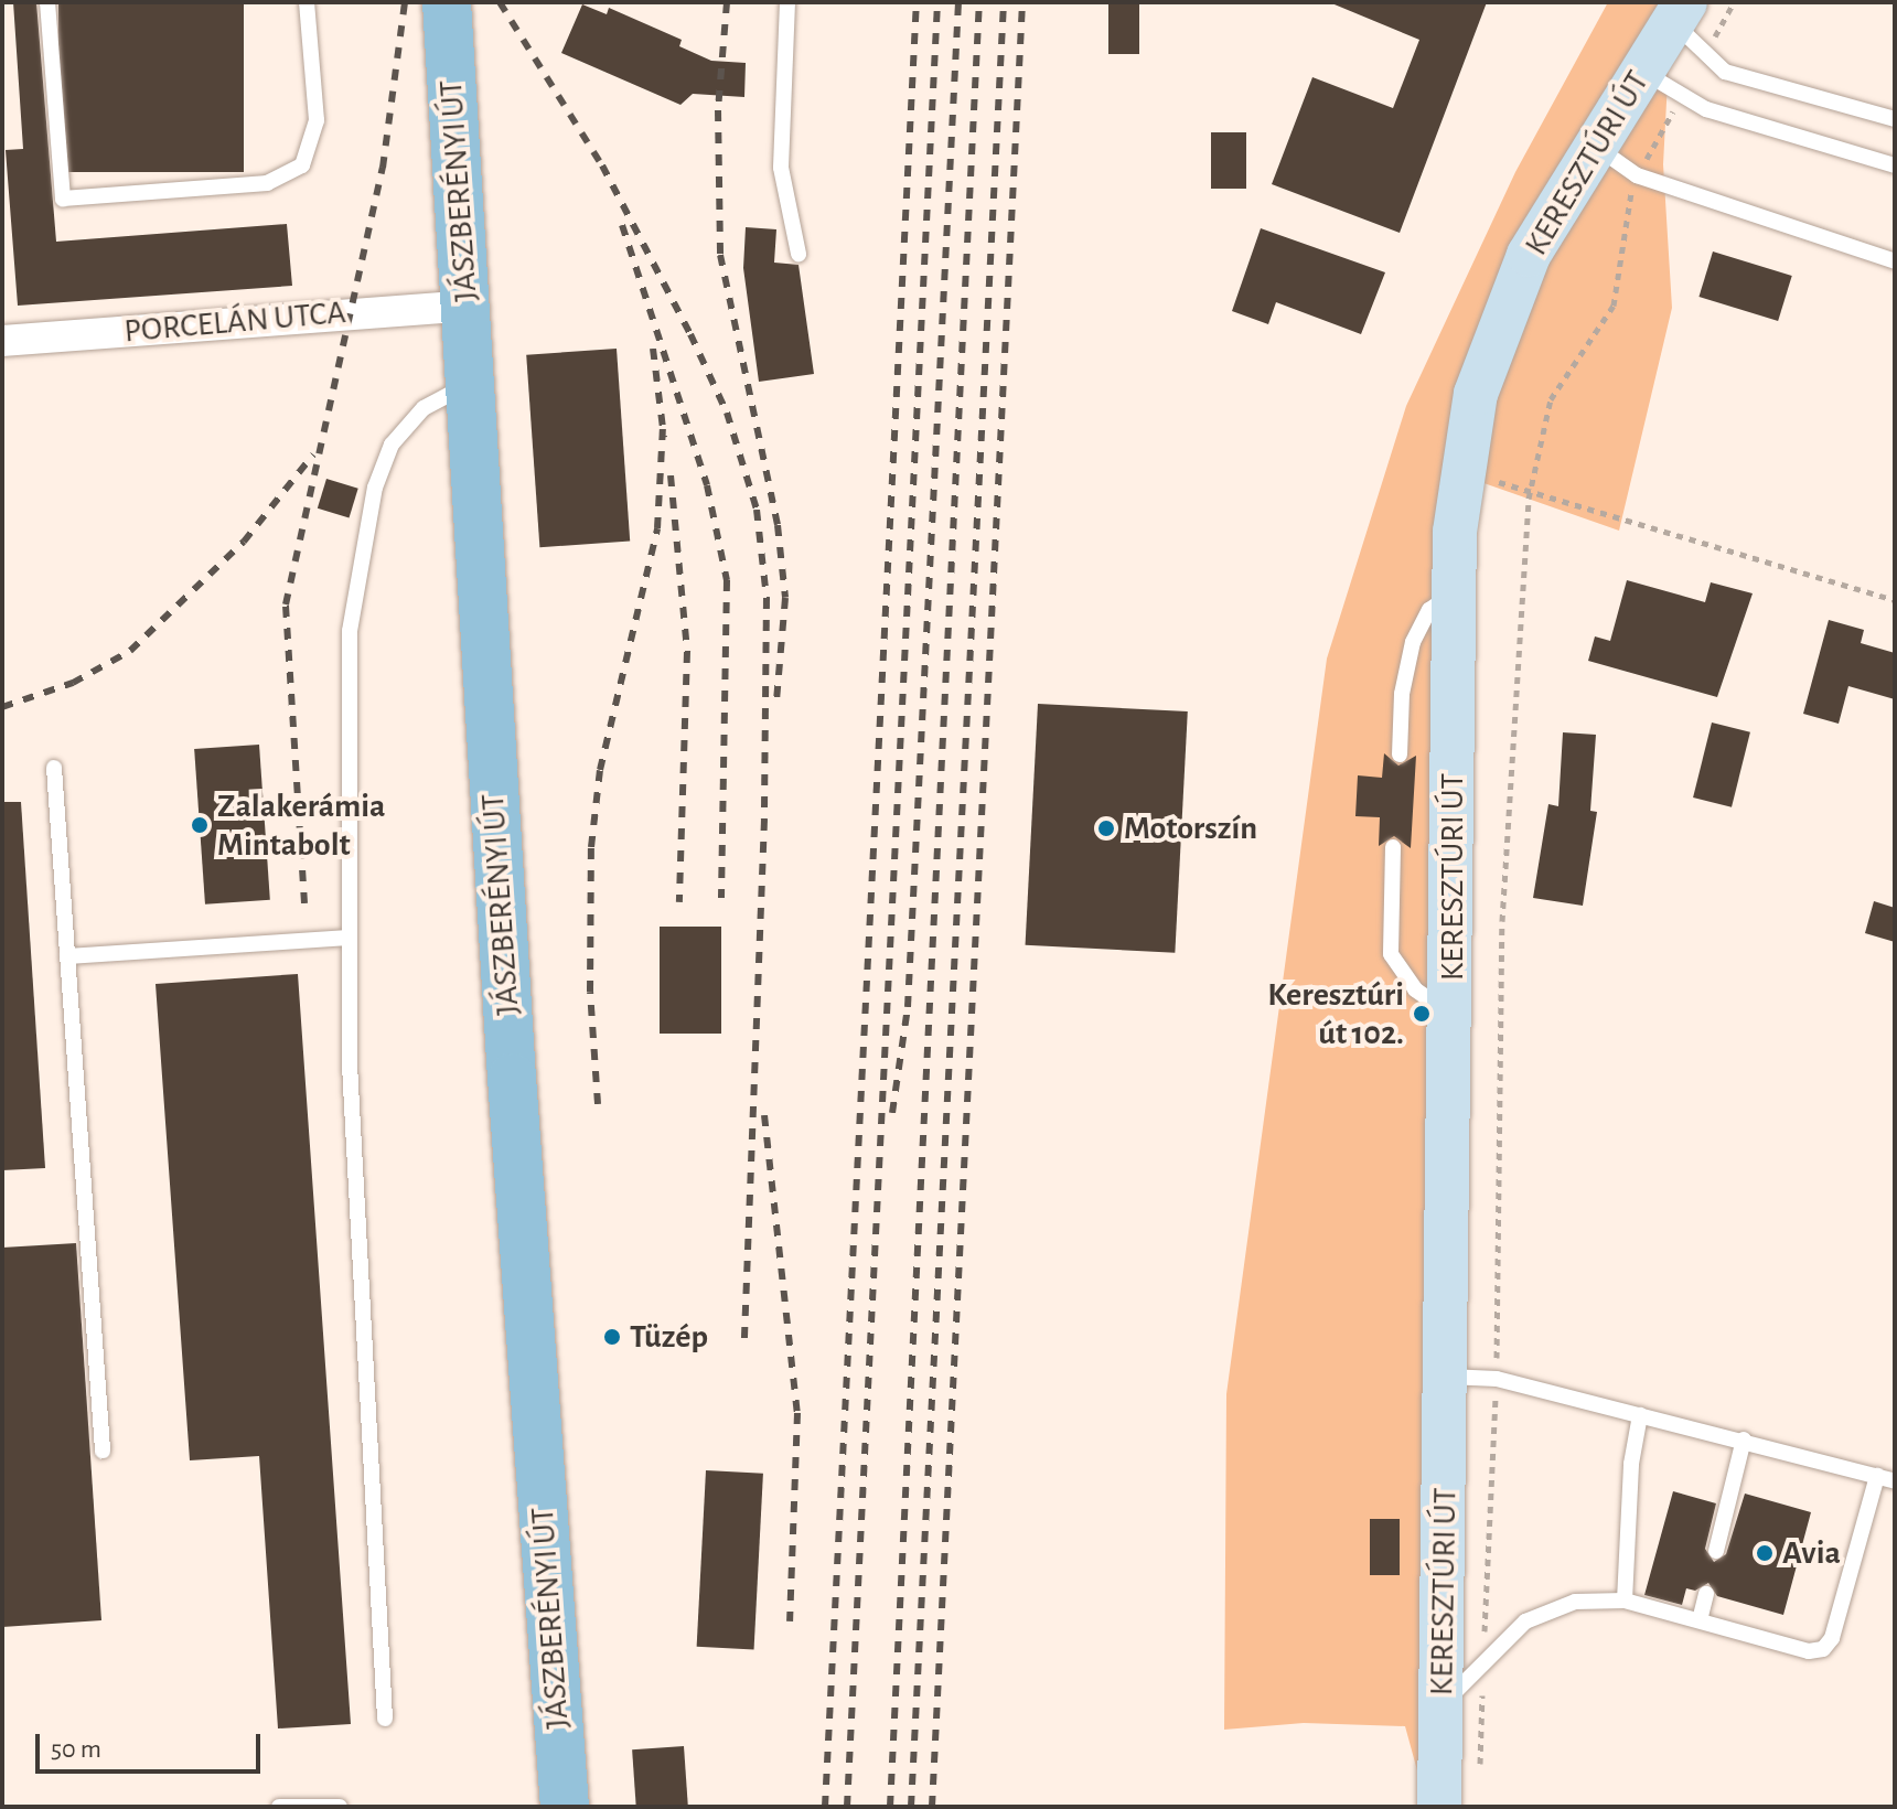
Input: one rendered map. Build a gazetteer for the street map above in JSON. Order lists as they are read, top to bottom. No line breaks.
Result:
{"streets":{"main road":["KERESZTÚRI ÚT","JÁSZBERÉNYI ÚT"],"street":["PORCELÁN UTCA"]},"crossings":[["JÁSZBERÉNYI ÚT","PORCELÁN UTCA"]],"places":["Zalakerámia Mintabolt","Motorszín","Keresztúri út 102.","Tüzép","Avia"],"scale_bar":"50 m"}
